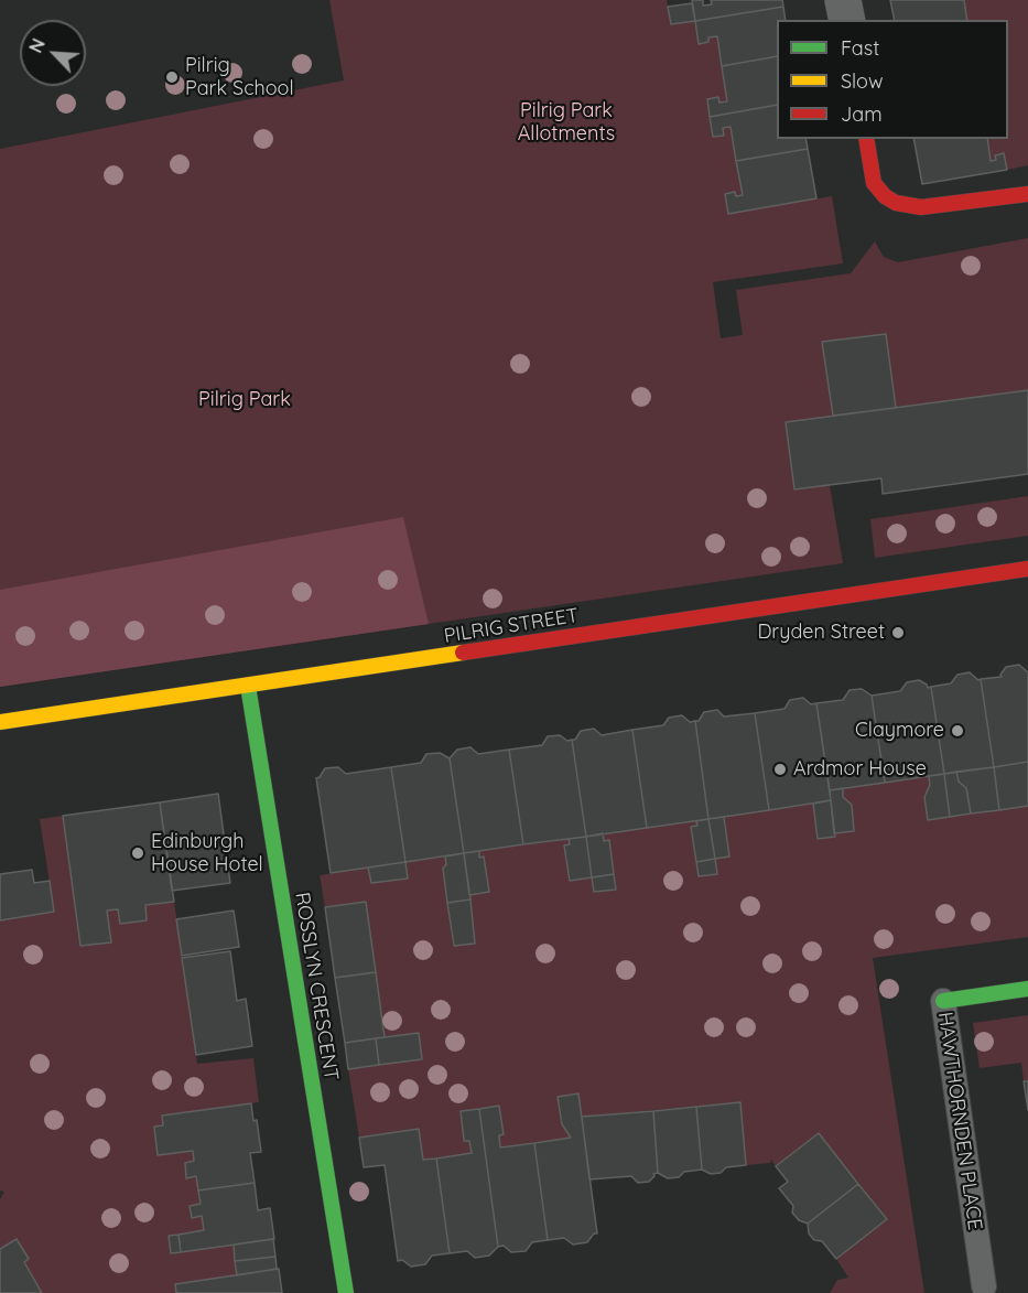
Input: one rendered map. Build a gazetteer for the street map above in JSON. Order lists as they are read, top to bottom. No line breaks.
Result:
{"streets":{"street":["PILRIG STREET","ROSSLYN CRESCENT","HAWTHORNDEN PLACE"]},"crossings":[["PILRIG STREET","ROSSLYN CRESCENT"]],"parks":["Pilrig Park Allotments","Pilrig Park"],"places":["Pilrig Park School","Dryden Street","Claymore","Ardmor House","Edinburgh House Hotel"],"legend":["Fast","Slow","Jam"],"north":"top left"}
